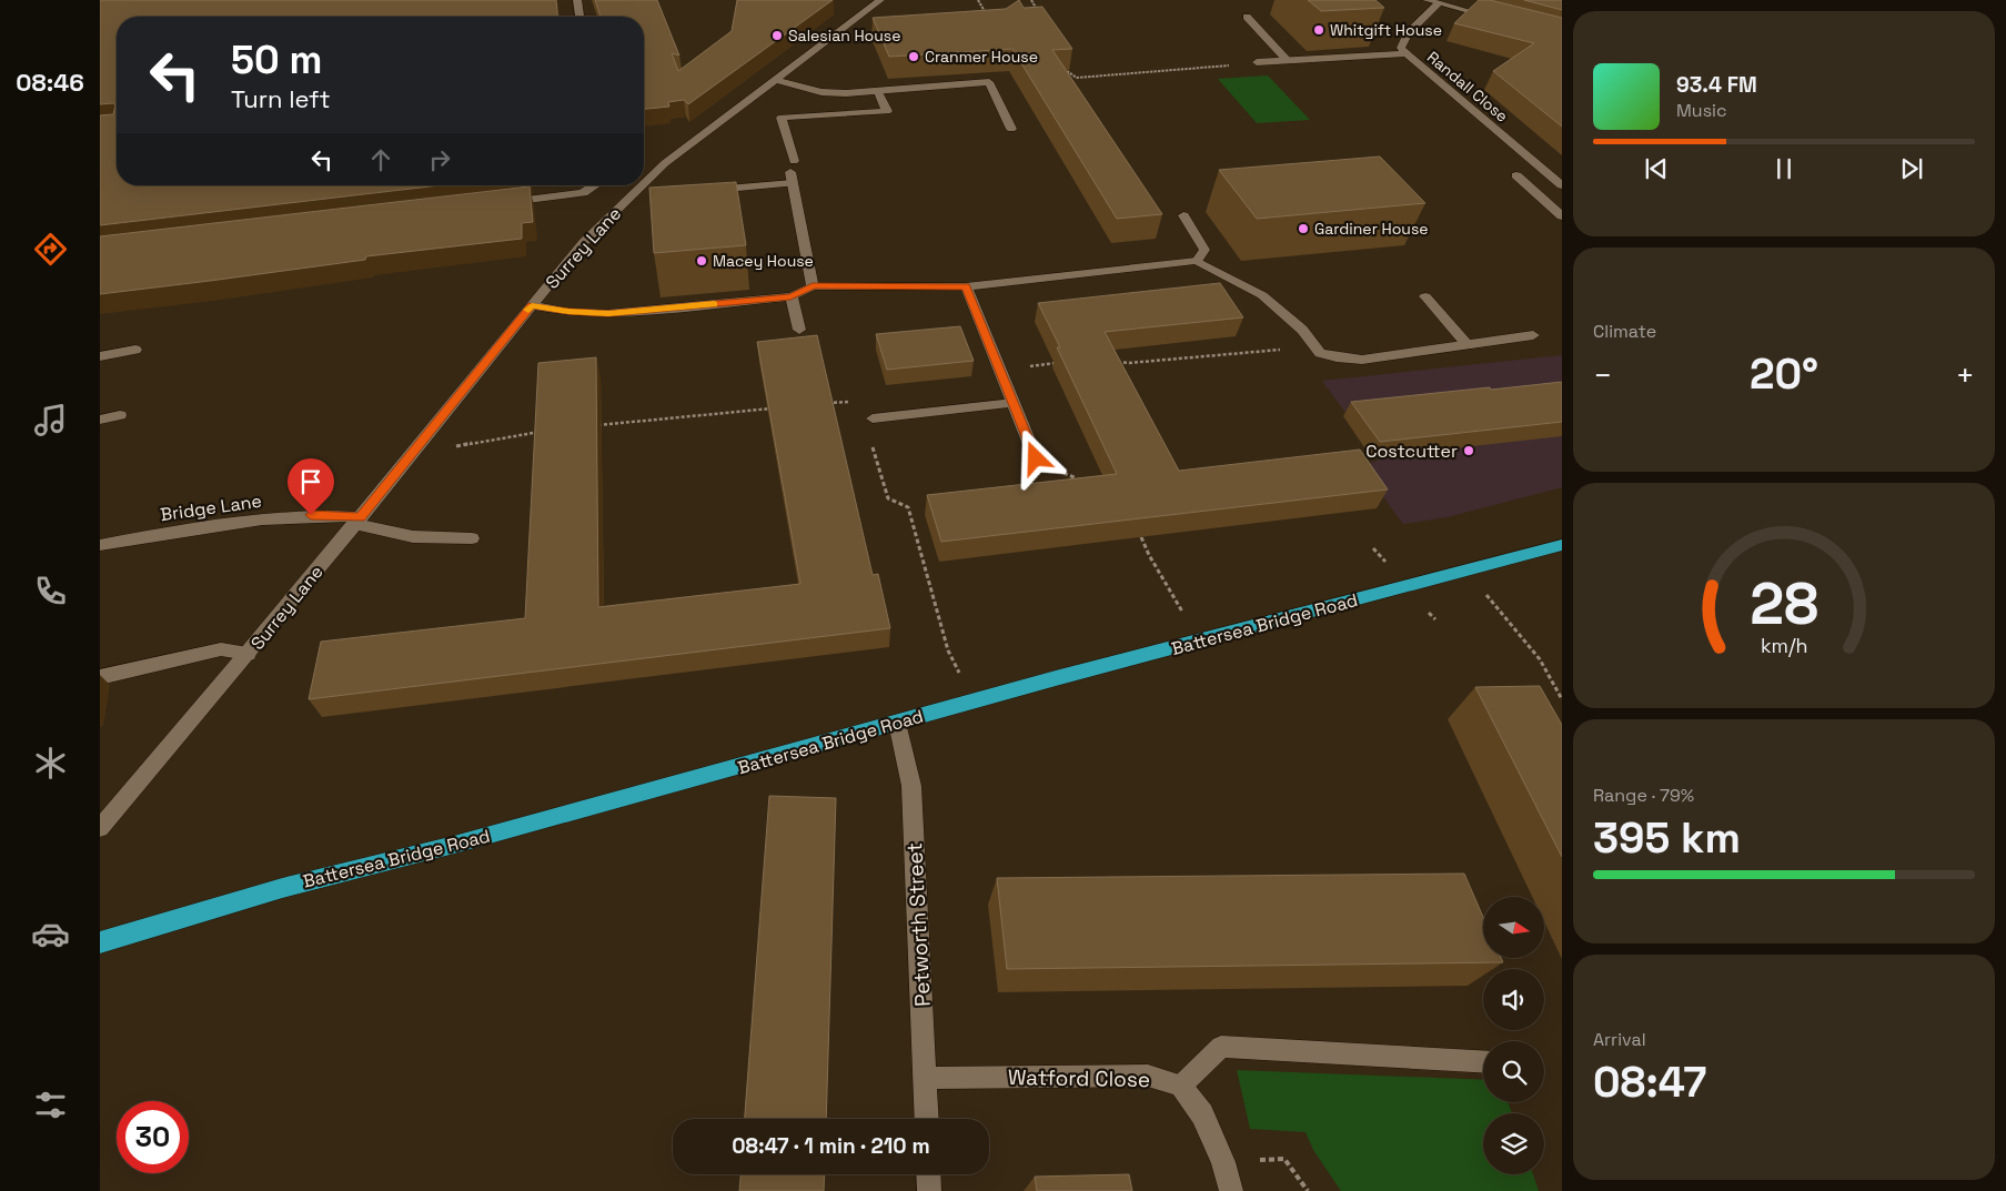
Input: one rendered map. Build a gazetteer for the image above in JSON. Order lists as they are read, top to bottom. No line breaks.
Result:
{"streets":{"highway":["Battersea Bridge Road"],"street":["Randall Close","Surrey Lane","Bridge Lane","Petworth Street","Watford Close"]},"crossings":[["Surrey Lane","Bridge Lane"],["Battersea Bridge Road","Petworth Street"],["Petworth Street","Watford Close"]],"places":["Whitgift House","Salesian House","Cranmer House","Gardiner House","Macey House","Costcutter"],"north":"right","page":{"tabs":"08:46","turn":["50 m","Turn left"],"song":["93.4 FM","Music"],"tile":["Climate",["Range · 79%","395 km"],["Arrival","08:47"]],"heat":["−","20°","+"],"limit":"30","trip":"08:47 · 1 min · 210 m","gauge":["28","km/h"]}}
